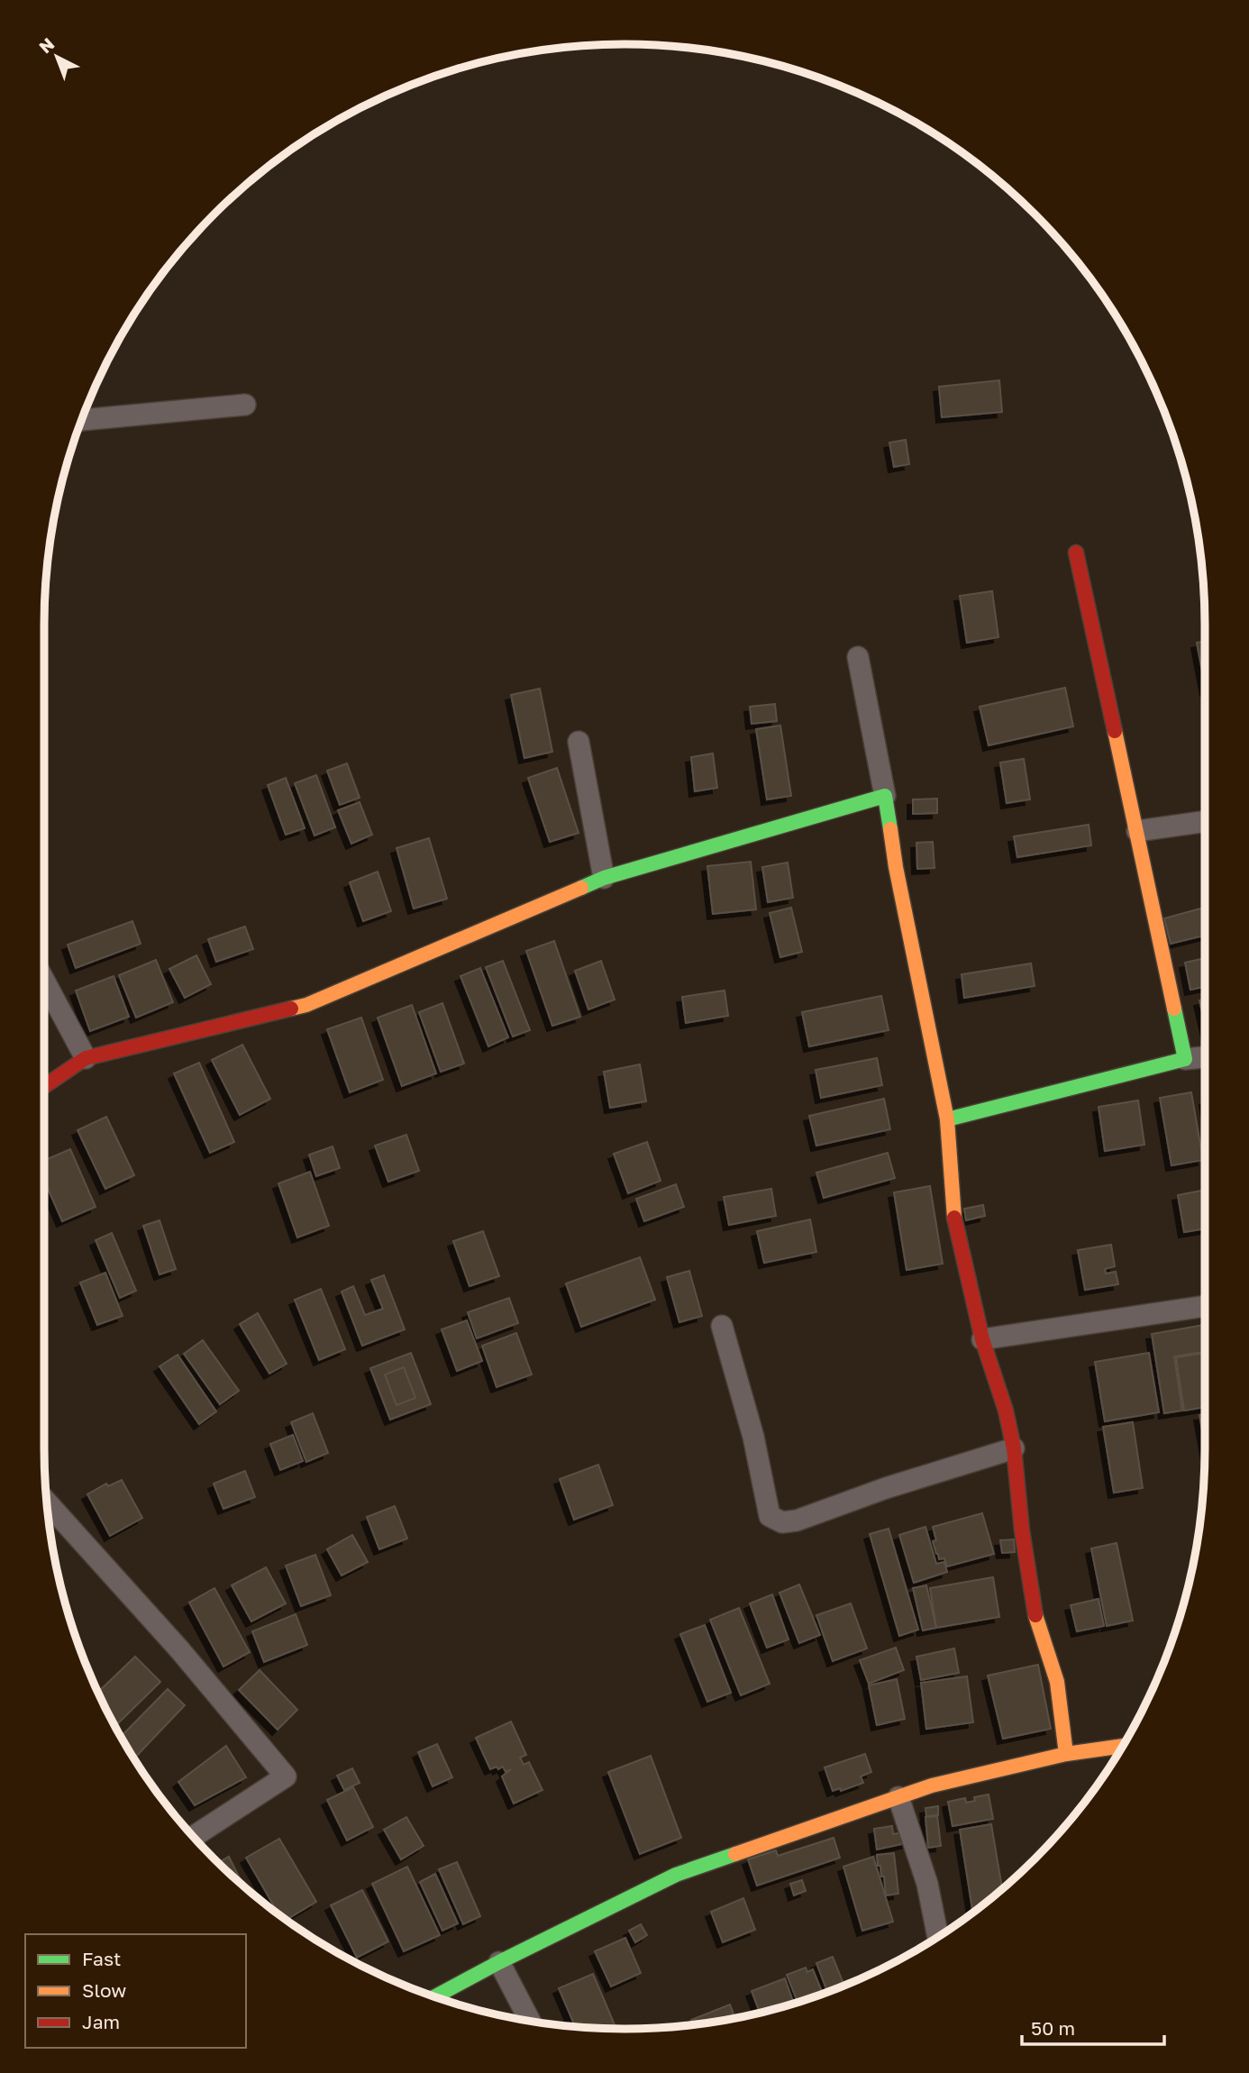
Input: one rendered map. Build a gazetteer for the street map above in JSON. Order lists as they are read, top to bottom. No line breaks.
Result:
{"legend":["Fast","Slow","Jam"],"scale_bar":"50 m","north":"top left"}
